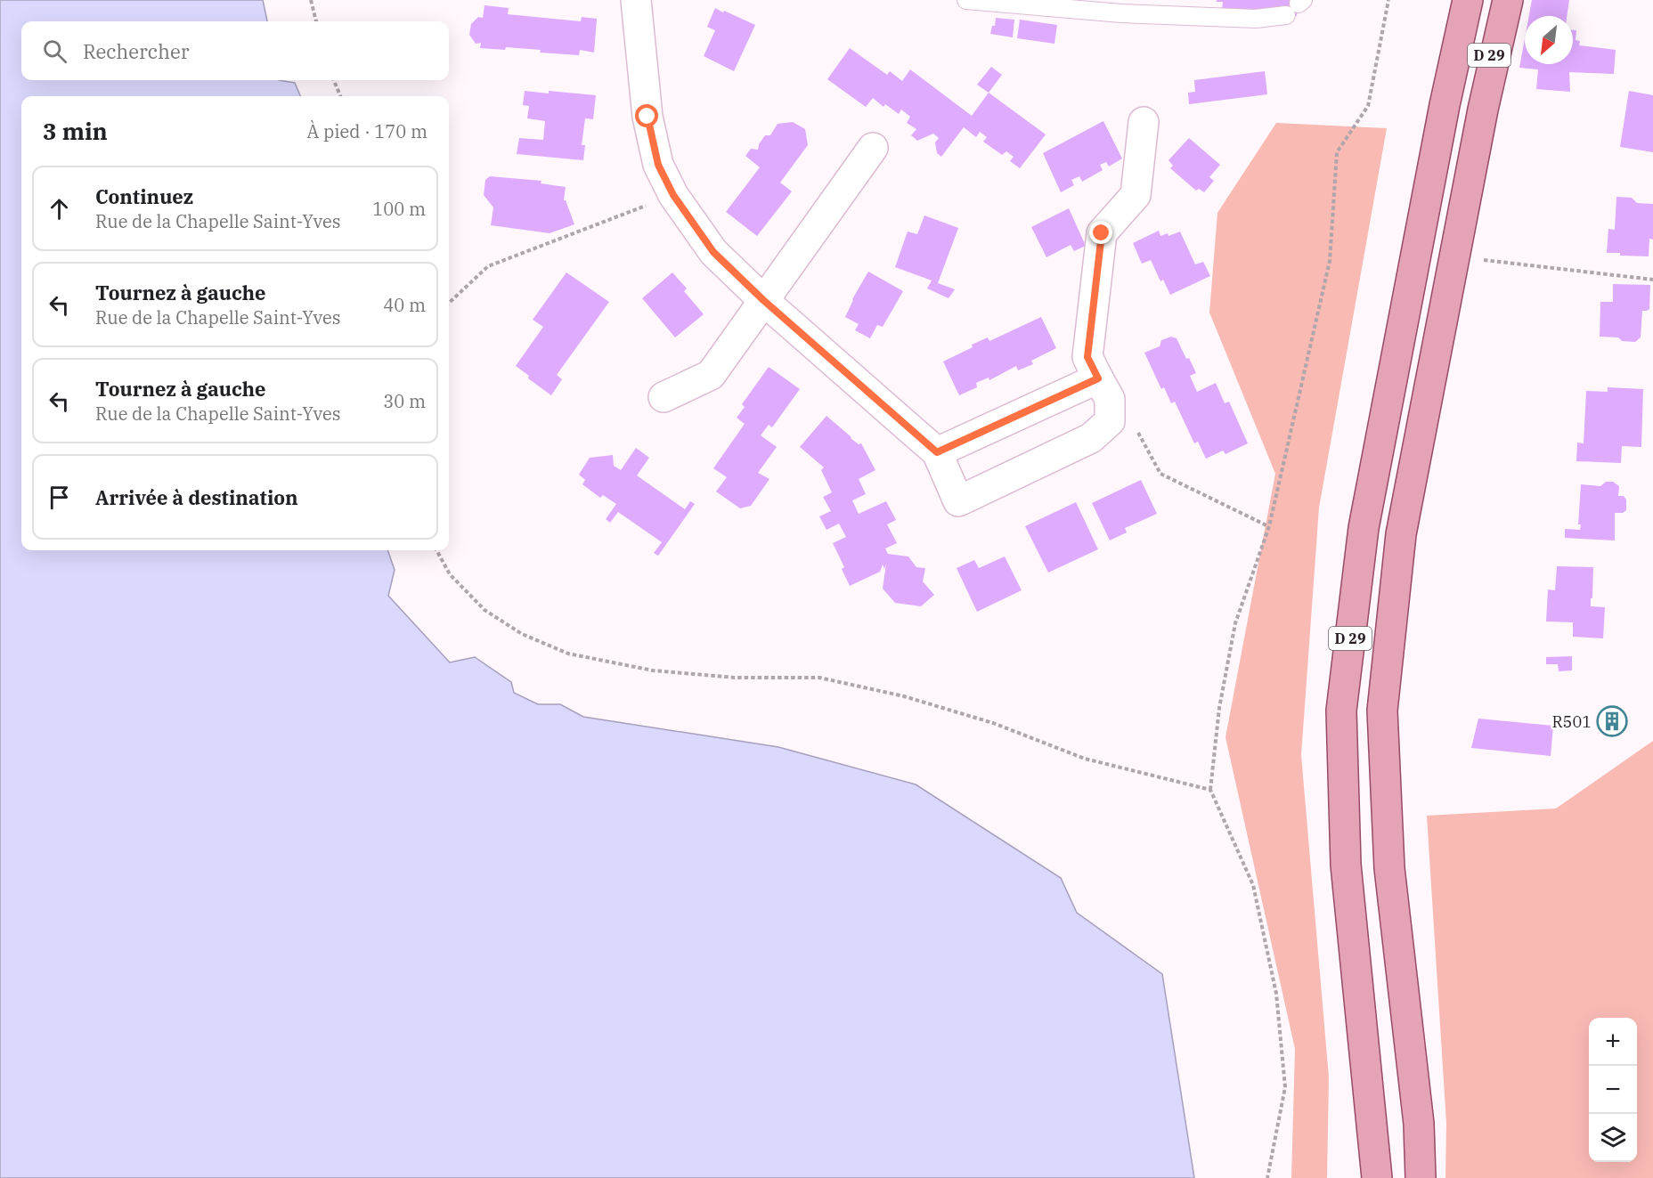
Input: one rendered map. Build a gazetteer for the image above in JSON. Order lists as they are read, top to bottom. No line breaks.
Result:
{"streets":{"main road":["D 29"]},"places":{"building":["R501"]},"north":"bottom left","page":{"search":"Rechercher","heading":["3 min","À pied · 170 m"],"list":[["Continuez","Rue de la Chapelle Saint-Yves","100 m"],["Tournez à gauche","Rue de la Chapelle Saint-Yves","40 m"],["Tournez à gauche","Rue de la Chapelle Saint-Yves","30 m"],"Arrivée à destination"],"map_buttons":["+","−"]}}
